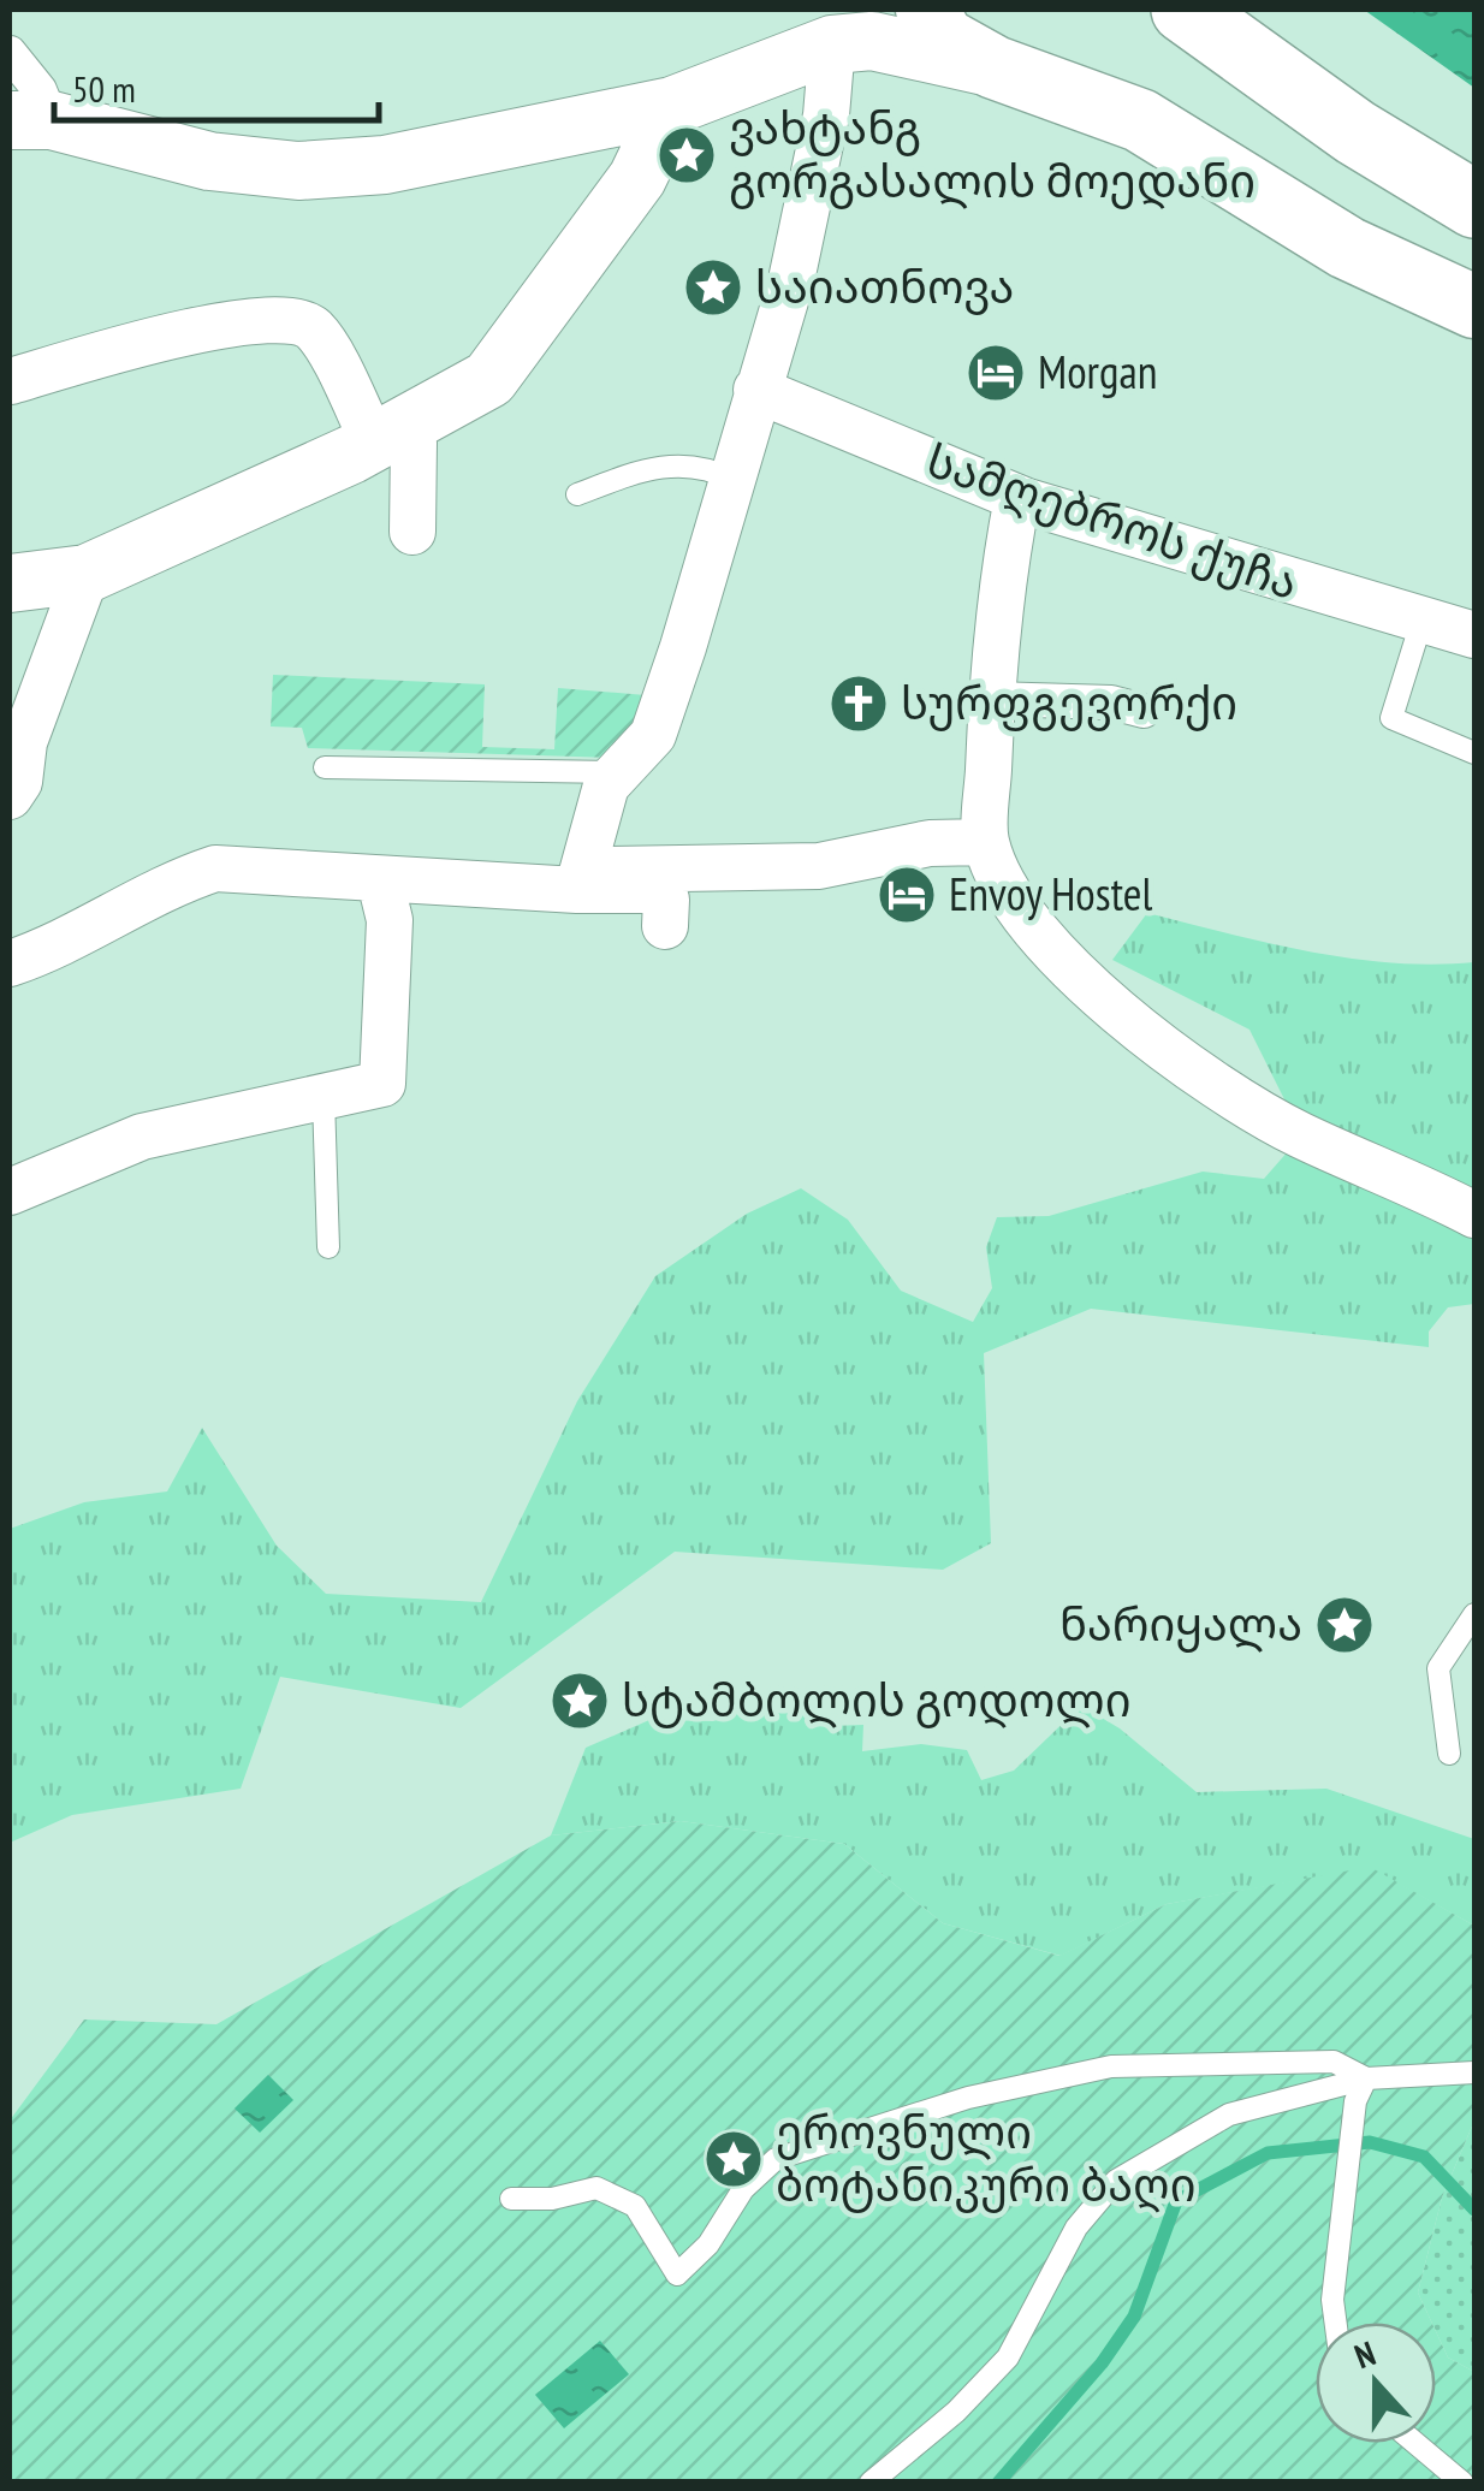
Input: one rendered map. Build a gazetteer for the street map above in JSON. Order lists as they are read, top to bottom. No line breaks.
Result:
{"streets":{"street":["სამღებროს ქუჩა"]},"places":{"place":["ვახტანგ გორგასალის მოედანი","საიათნოვა","ნარიყალა","სტამბოლის გოდოლი","ეროვნული ბოტანიკური ბაღი"],"hotel":["Morgan","Envoy Hostel"],"church":["სურფგევორქი"]},"scale_bar":"50 m","north":"top"}
